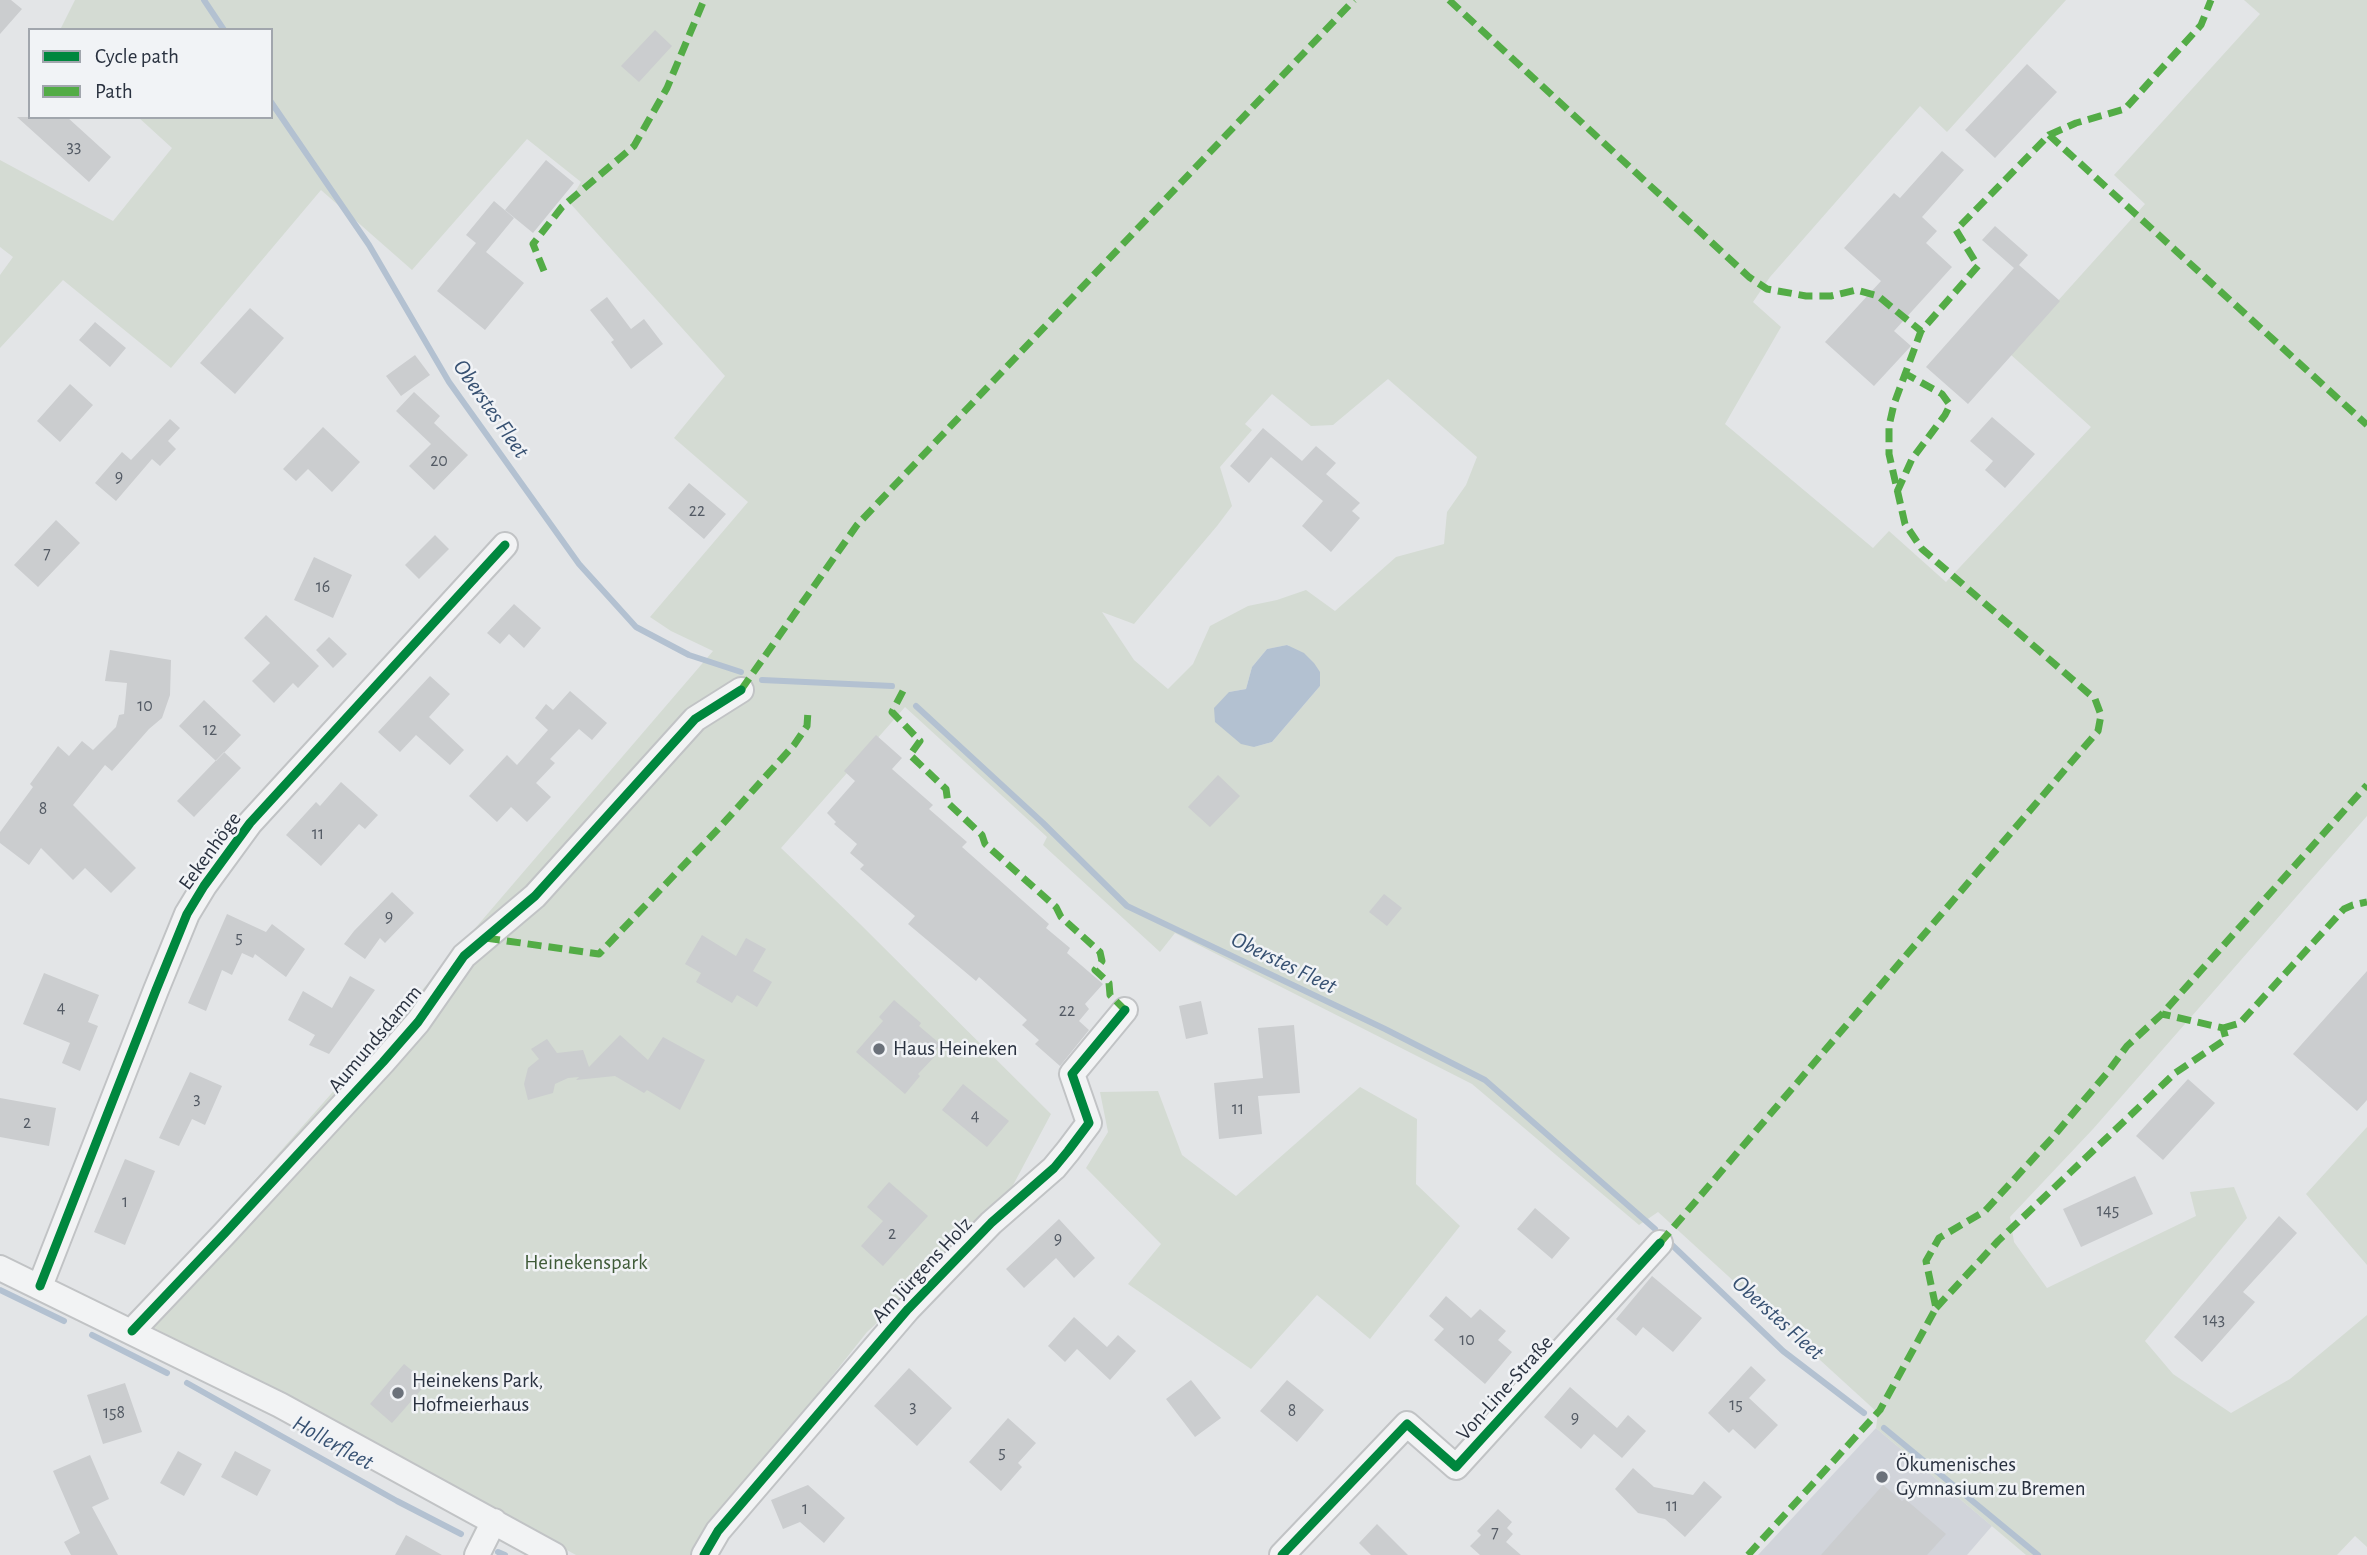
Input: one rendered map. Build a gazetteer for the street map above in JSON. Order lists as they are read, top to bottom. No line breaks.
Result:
{"streets":{"street":["Eekenhöge","Aumundsdamm","Am Jürgens Holz","Von-Line-Straße"]},"water":["Oberstes Fleet","Hollerfleet"],"parks":["Heinekenspark"],"places":["Haus Heineken","Heinekens Park, Hofmeierhaus","Ökumenisches Gymnasium zu Bremen"],"house_numbers":["33","20","9","22","7","16","10","12","8","11","9","5","4","22","3","11","4","2","1","145","2","9","143","10","15","3","8","158","9","5","11","1","7"],"legend":["Cycle path","Path"]}
